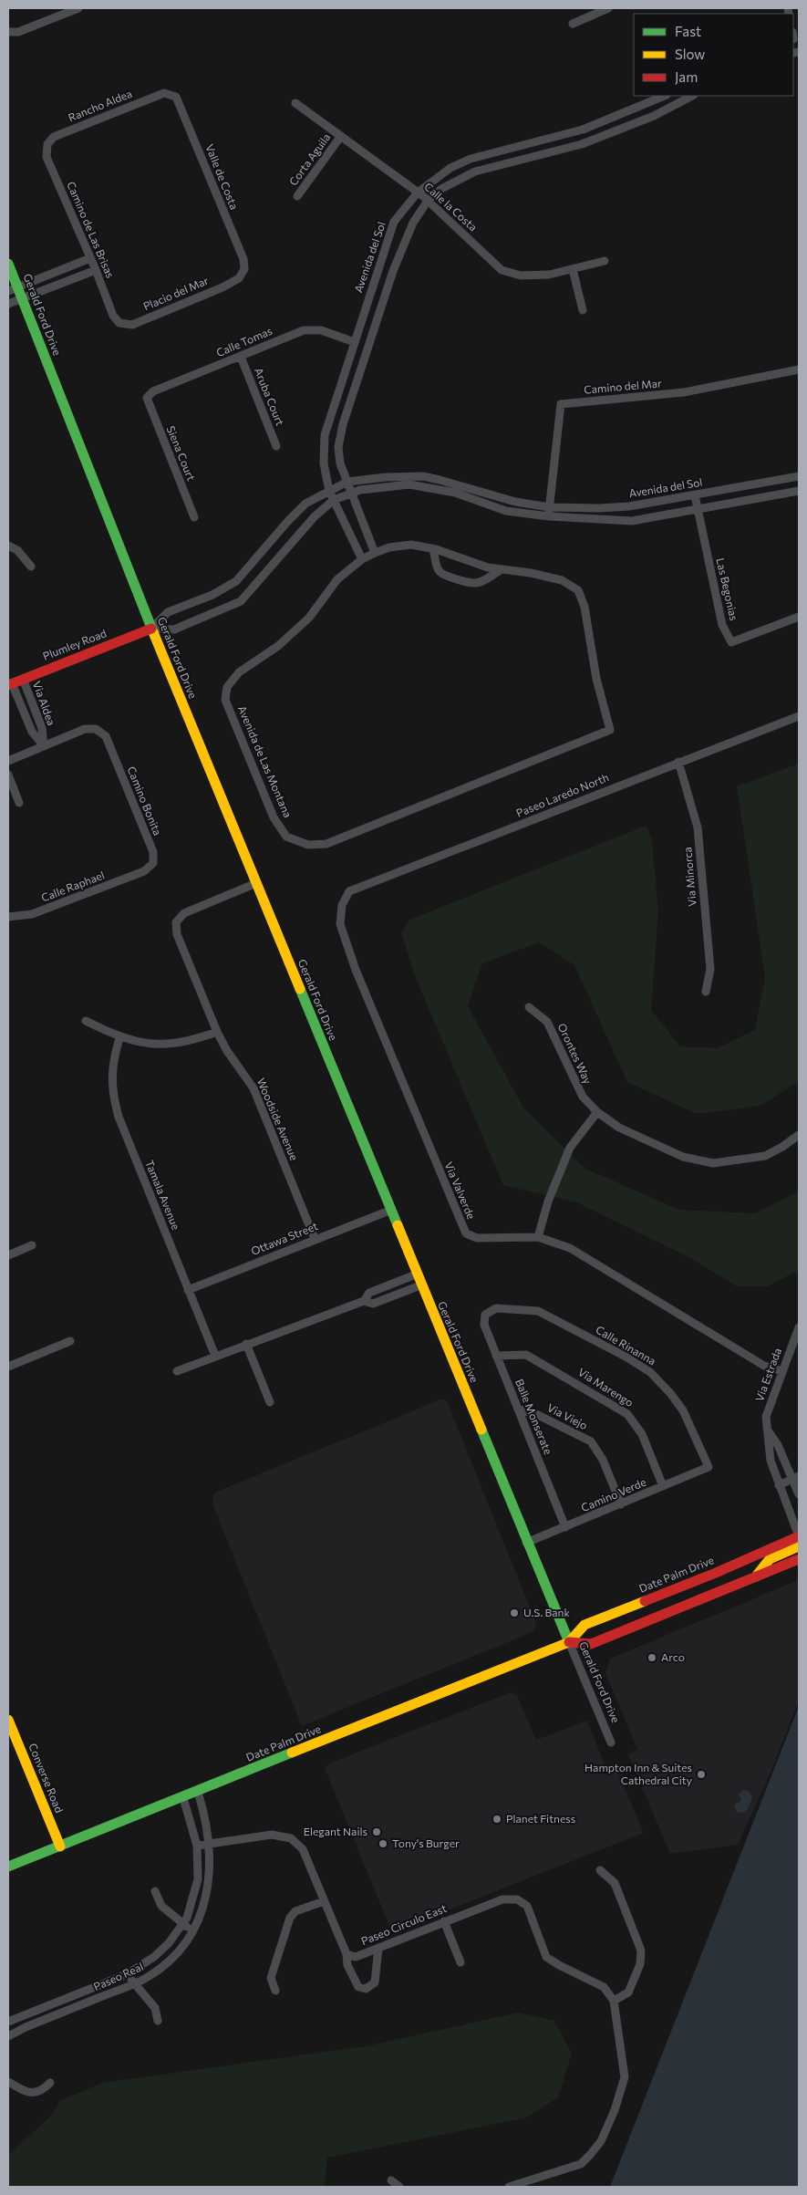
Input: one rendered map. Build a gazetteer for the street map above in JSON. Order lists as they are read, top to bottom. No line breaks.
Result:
{"streets":{"main road":["Gerald Ford Drive","Plumley Road","Date Palm Drive","Converse Road"],"street":["Rancho Aldea","Corta Aguila","Valle de Costa","Calle la Costa","Camino de Las Brisas","Avenida del Sol","Placio del Mar","Calle Tomas","Camino del Mar","Aruba Court","Siena Court","Las Begonias","Via Aldea","Avenida de Las Montana","Paseo Laredo North","Camino Bonita","Via Minorca","Calle Raphael","Orontes Way","Woodside Avenue","Via Valverde","Tamala Avenue","Ottawa Street","Calle Rinanna","Via Estrada","Via Marengo","Balle Monserate","Via Viejo","Camino Verde","Paseo Circulo East","Paseo Real"]},"crossings":[["Rancho Aldea","Valle de Costa"],["Rancho Aldea","Camino de Las Brisas"],["Corta Aguila","Calle la Costa"],["Valle de Costa","Placio del Mar"],["Calle la Costa","Avenida del Sol"],["Camino de Las Brisas","Placio del Mar"],["Avenida del Sol","Gerald Ford Drive"],["Avenida del Sol","Calle Tomas"],["Avenida del Sol","Camino del Mar"],["Avenida del Sol","Las Begonias"],["Avenida del Sol","Plumley Road"],["Avenida del Sol","Avenida de Las Montana"],["Gerald Ford Drive","Plumley Road"],["Gerald Ford Drive","Woodside Avenue"],["Gerald Ford Drive","Ottawa Street"],["Gerald Ford Drive","Camino Verde"],["Gerald Ford Drive","Date Palm Drive"],["Calle Tomas","Aruba Court"],["Calle Tomas","Siena Court"],["Plumley Road","Via Aldea"],["Via Aldea","Camino Bonita"],["Paseo Laredo North","Via Minorca"],["Paseo Laredo North","Via Valverde"],["Camino Bonita","Calle Raphael"],["Woodside Avenue","Ottawa Street"],["Via Valverde","Via Estrada"],["Tamala Avenue","Ottawa Street"],["Calle Rinanna","Balle Monserate"],["Calle Rinanna","Camino Verde"],["Via Estrada","Date Palm Drive"],["Via Marengo","Balle Monserate"],["Via Marengo","Camino Verde"],["Balle Monserate","Via Viejo"],["Balle Monserate","Camino Verde"],["Via Viejo","Camino Verde"],["Date Palm Drive","Converse Road"],["Date Palm Drive","Paseo Real"]],"places":["U.S. Bank","Arco","Hampton Inn & Suites Cathedral City","Planet Fitness","Elegant Nails","Tony's Burger"],"legend":["Fast","Slow","Jam"]}
